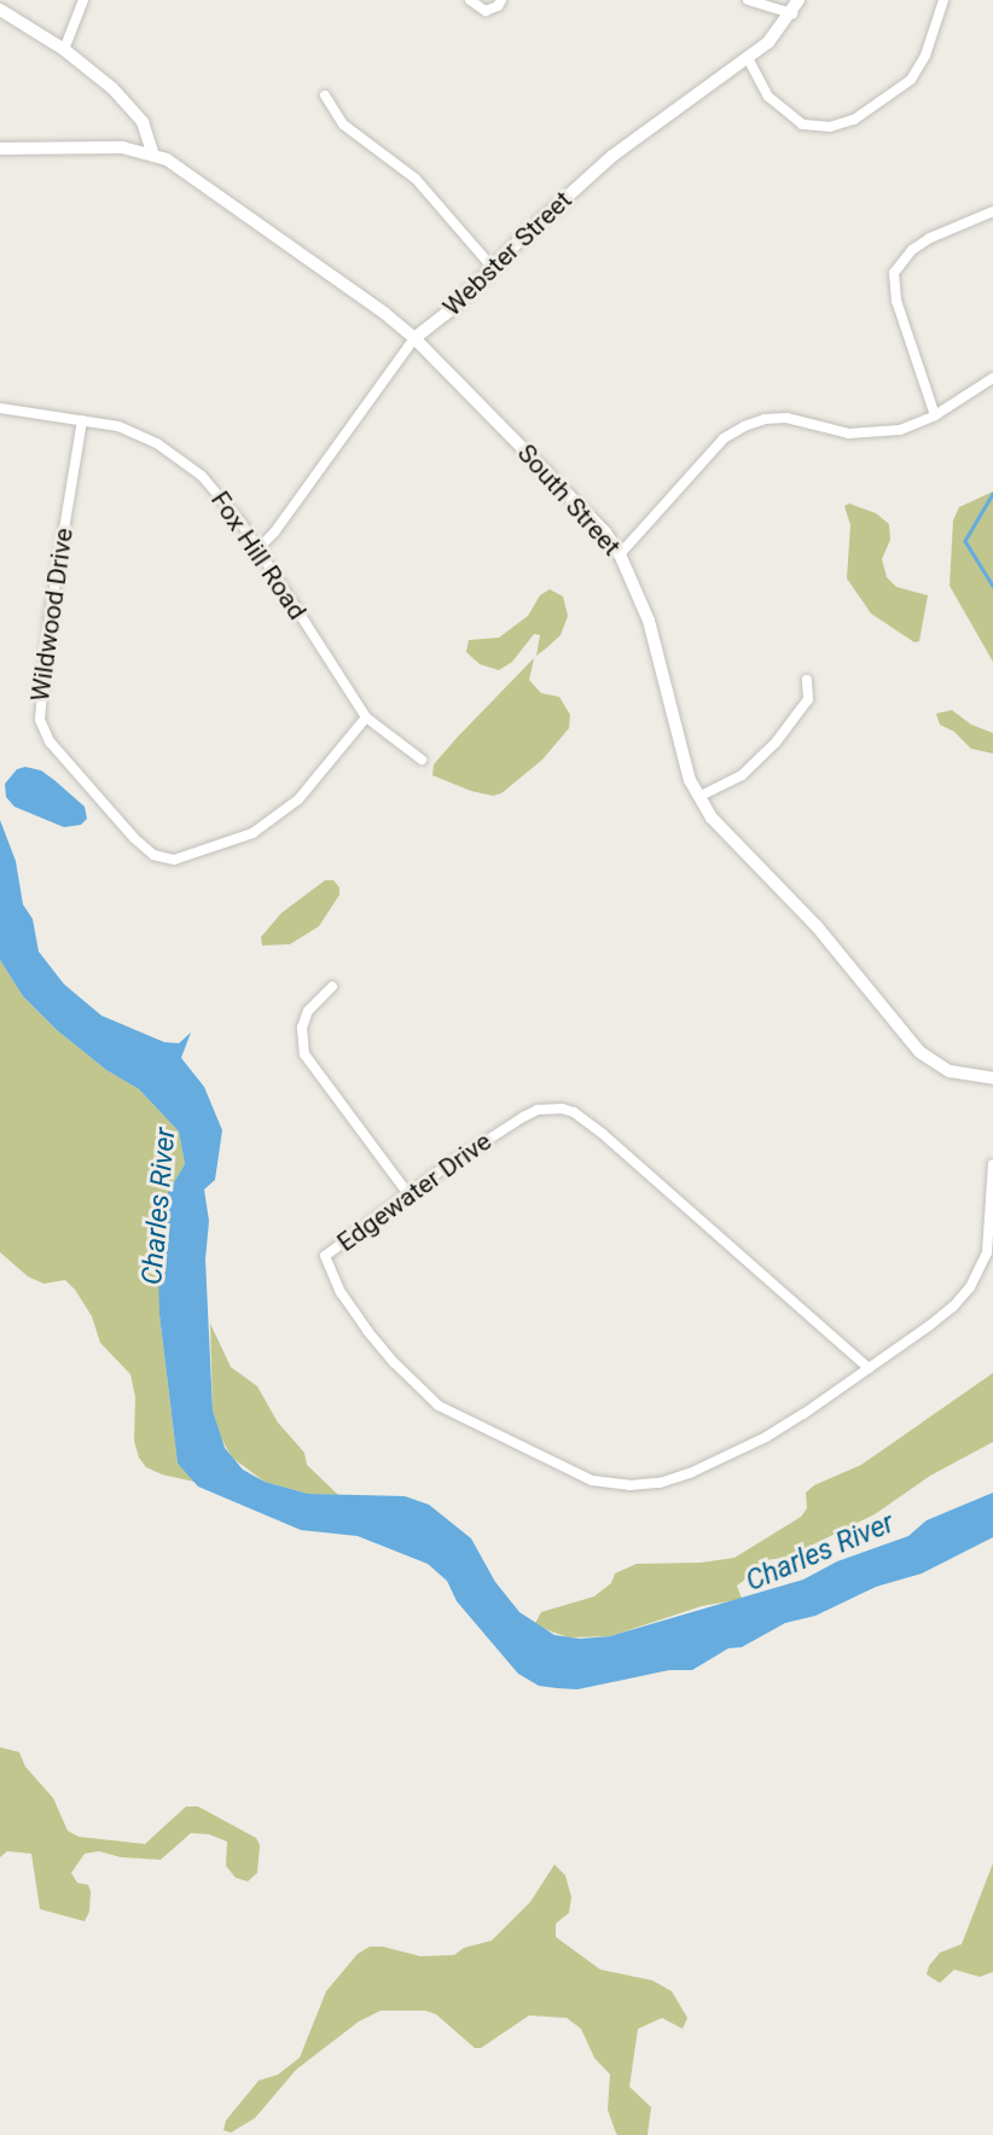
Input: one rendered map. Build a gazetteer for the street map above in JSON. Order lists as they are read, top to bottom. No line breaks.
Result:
{"streets":{"street":["Webster Street","South Street","Fox Hill Road","Wildwood Drive","Edgewater Drive"]},"crossings":[["Webster Street","South Street"],["Webster Street","Fox Hill Road"],["Fox Hill Road","Wildwood Drive"]],"water":["Charles River"]}
